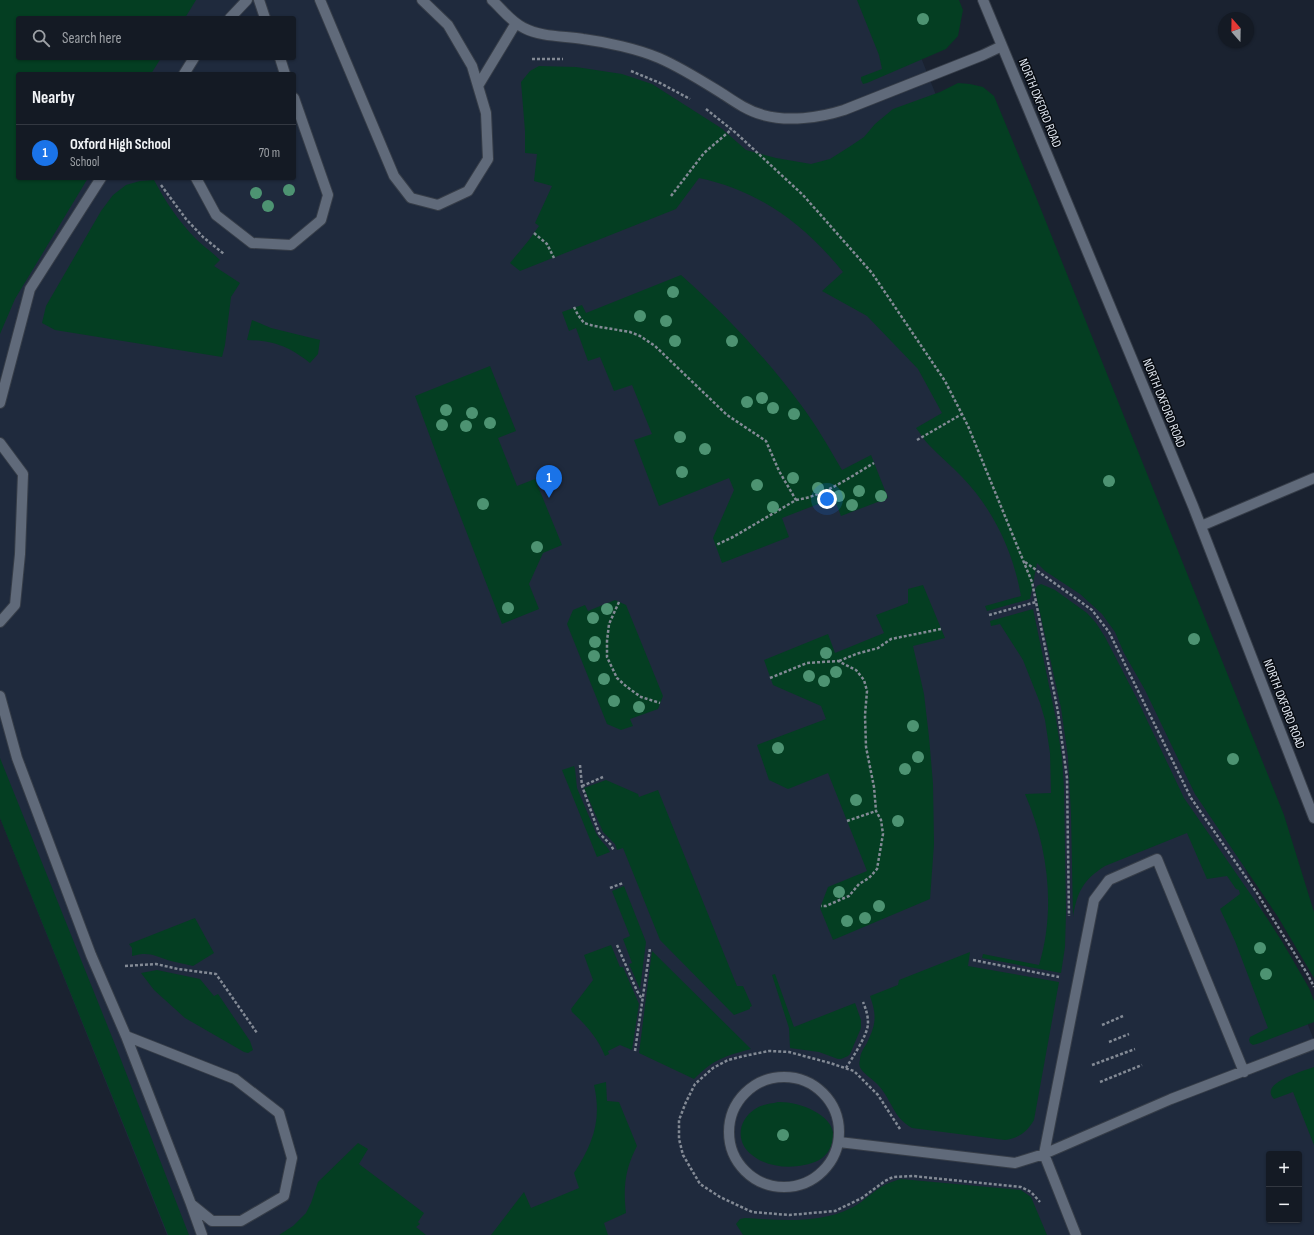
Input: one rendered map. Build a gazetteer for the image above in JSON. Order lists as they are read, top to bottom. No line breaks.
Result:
{"streets":{"street":["NORTH OXFORD ROAD"]},"north":"top","page":{"search":"Search here","heading":"Nearby","list":[{"mark":"1","name":"Oxford High School","note":"School","value":"70 m"}],"pins":"1","map_buttons":["+","−"]}}
